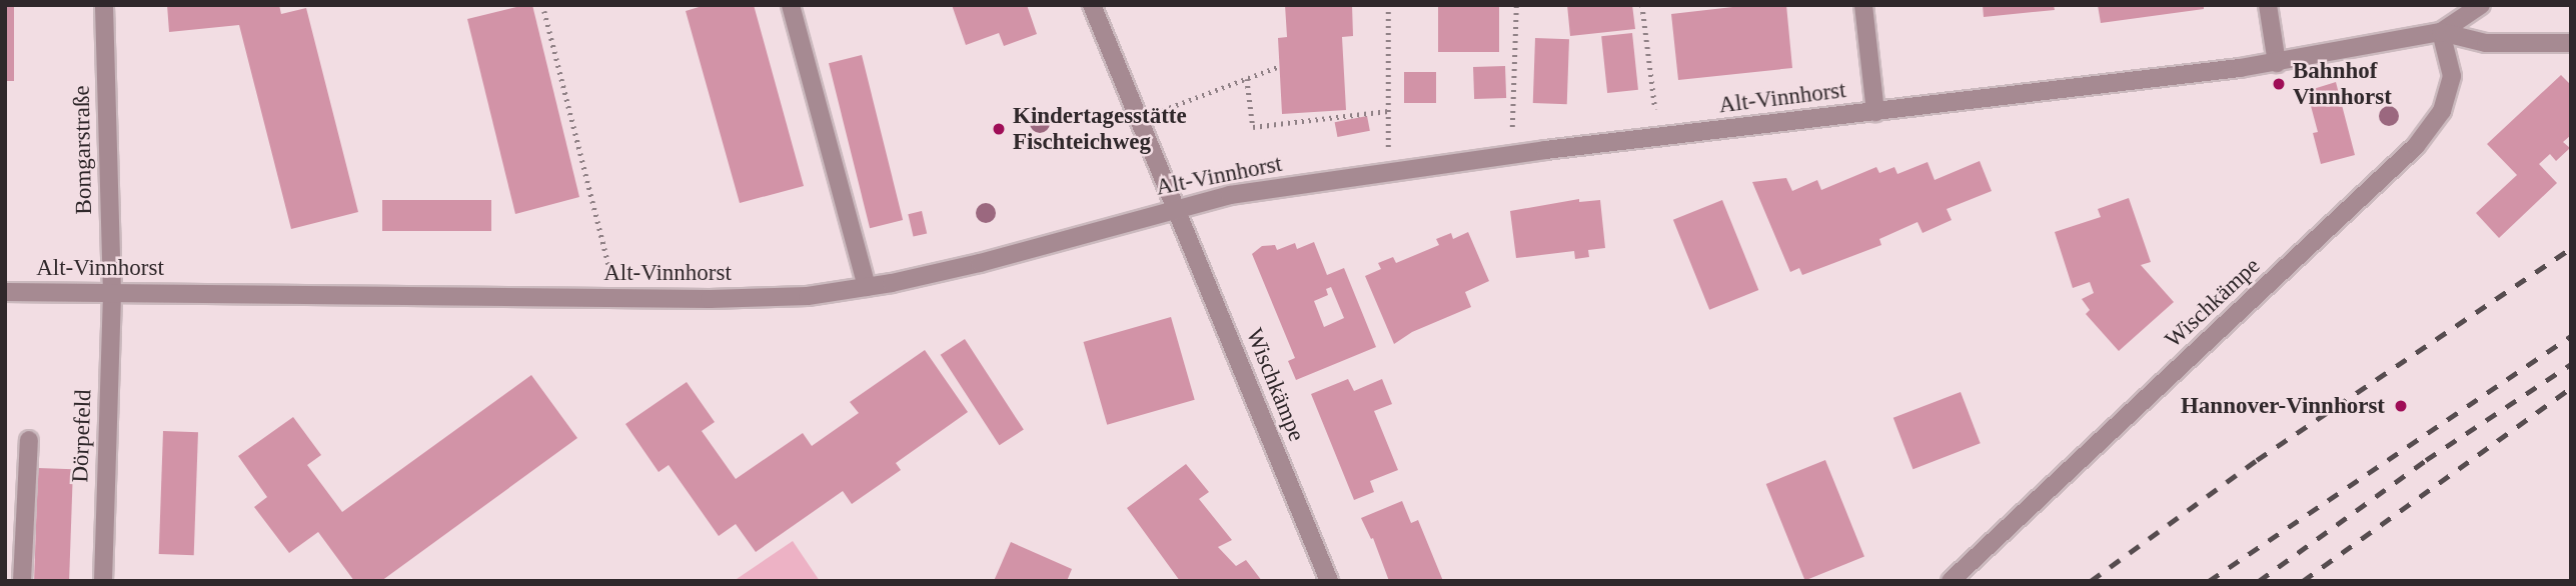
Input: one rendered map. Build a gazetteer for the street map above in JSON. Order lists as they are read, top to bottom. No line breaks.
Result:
{"streets":{"street":["Alt-Vinnhorst","Bomgarstraße","Wischkämpe","Dörpefeld"]},"crossings":[["Alt-Vinnhorst","Bomgarstraße"],["Alt-Vinnhorst","Wischkämpe"],["Alt-Vinnhorst","Dörpefeld"],["Bomgarstraße","Dörpefeld"]],"places":["Bahnhof Vinnhorst","Kindertagesstätte Fischteichweg","Hannover-Vinnhorst"]}
